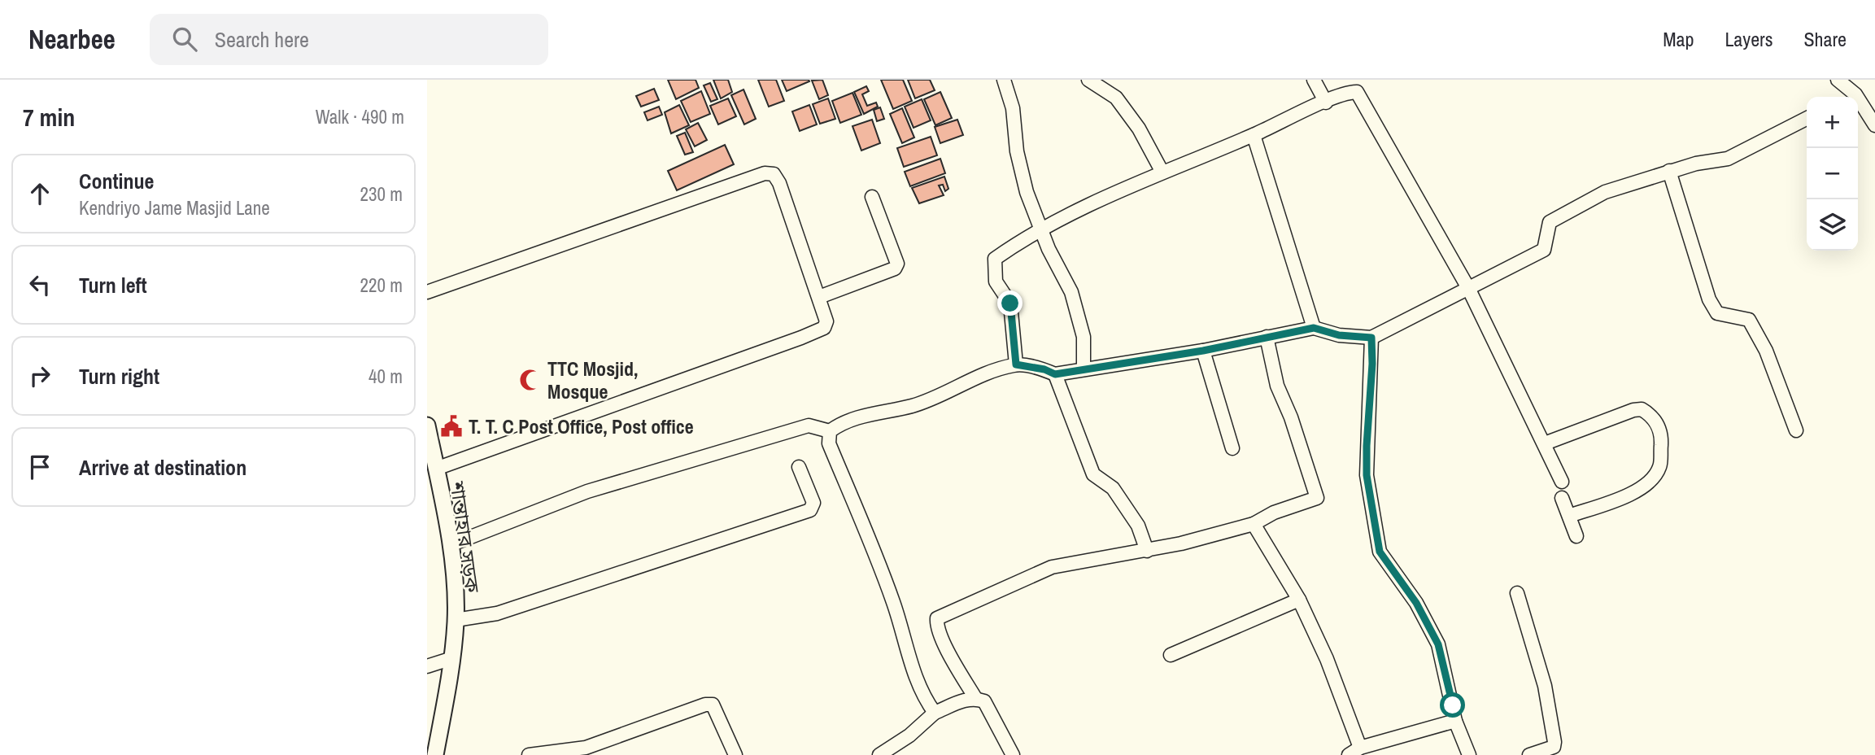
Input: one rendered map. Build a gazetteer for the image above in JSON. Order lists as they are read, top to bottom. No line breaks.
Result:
{"streets":{"main road":["শান্তাহার সড়ক"]},"places":{"mosque":["TTC Mosjid, Mosque"],"public building":["T. T. C Post Office, Post office"]},"page":{"header":"Nearbee","search":"Search here","nav":["Map","Layers","Share"],"heading":["7 min","Walk · 490 m"],"map_buttons":["+","−"],"list":[["Continue","Kendriyo Jame Masjid Lane","230 m"],["Turn left","220 m"],["Turn right","40 m"],"Arrive at destination"]}}
